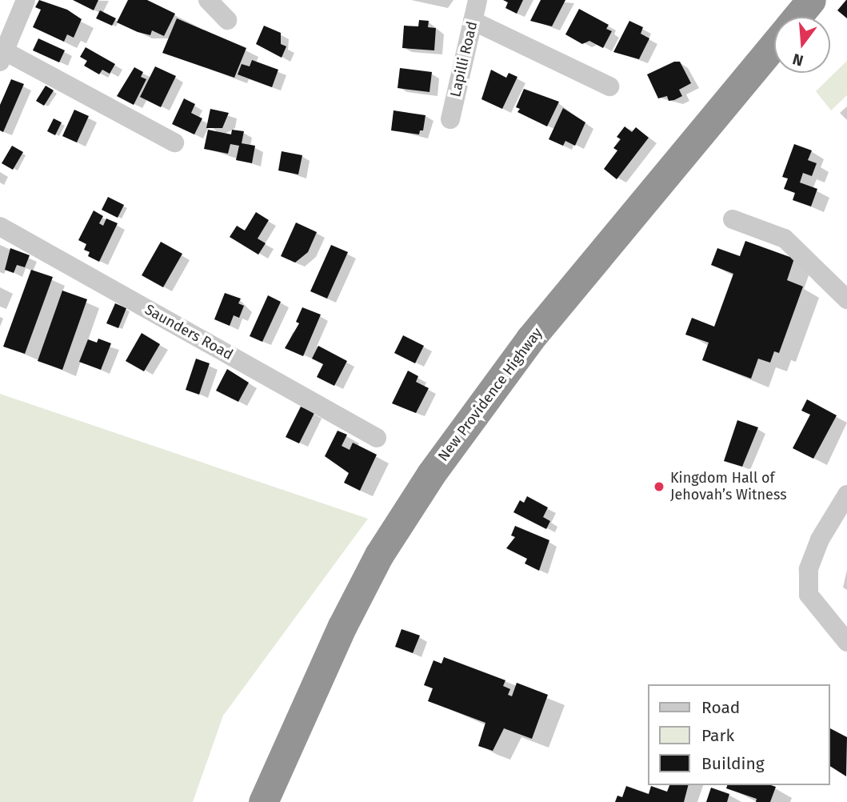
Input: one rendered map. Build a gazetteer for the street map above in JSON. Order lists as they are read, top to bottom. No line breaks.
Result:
{"streets":{"highway":["New Providence Highway"],"street":["Lapilli Road","Saunders Road"]},"places":["Kingdom Hall of Jehovah’s Witness"],"legend":["Road","Park","Building"],"north":"bottom"}
